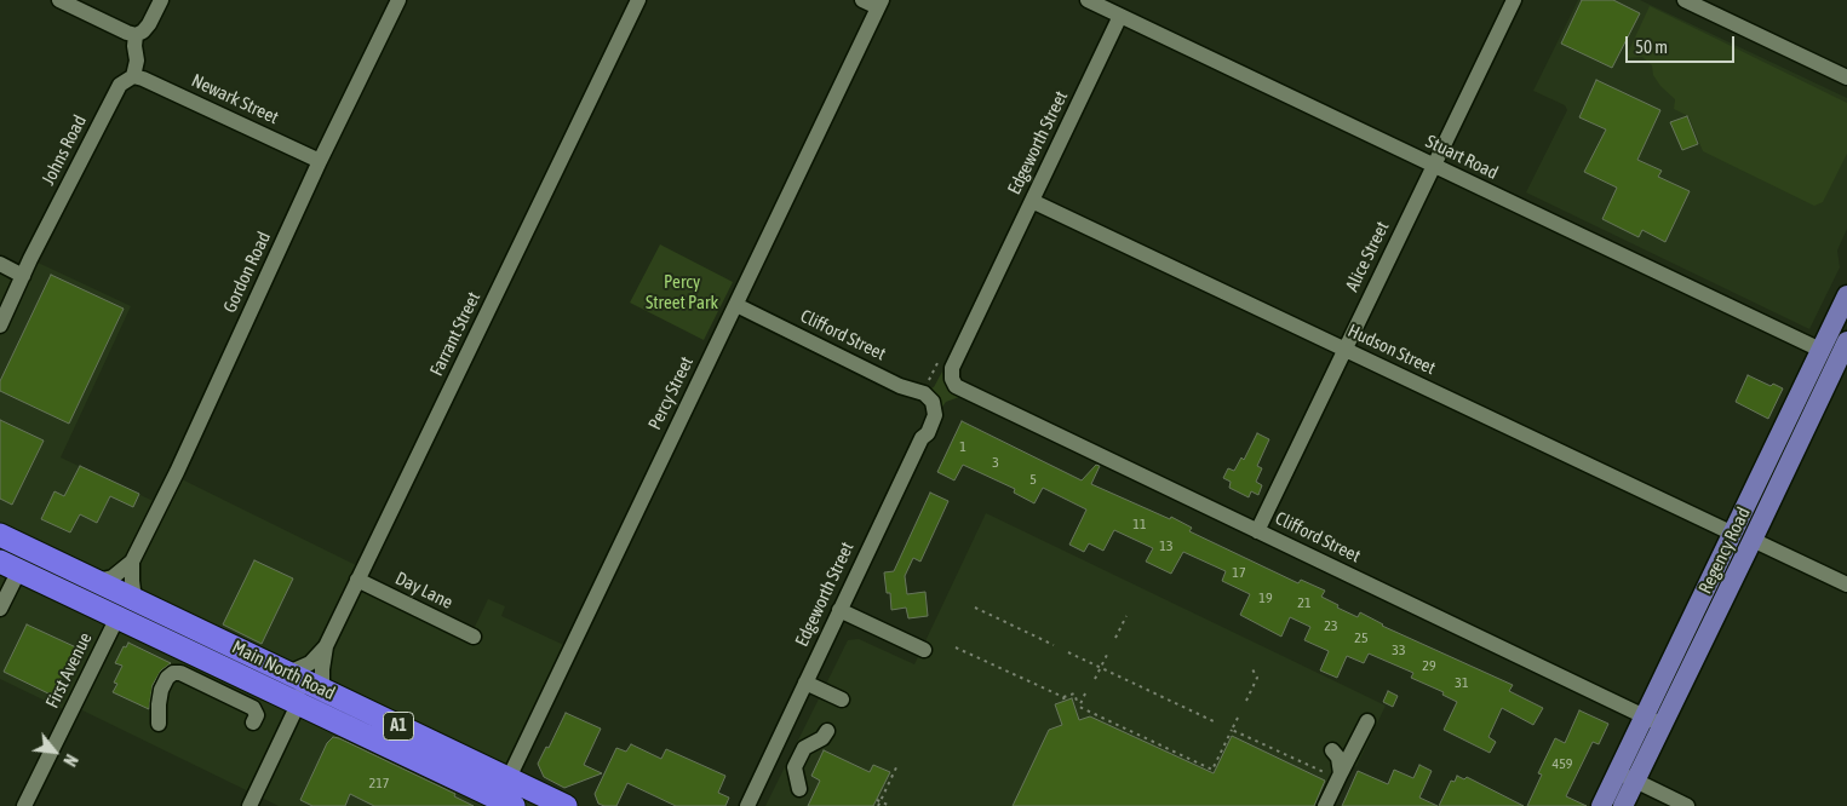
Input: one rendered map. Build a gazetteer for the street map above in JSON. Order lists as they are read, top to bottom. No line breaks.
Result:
{"streets":{"highway":["Main North Road","A1"],"main road":["Regency Road"],"street":["Newark Street","Edgeworth Street","Johns Road","Stuart Road","Alice Street","Gordon Road","Farrant Street","Clifford Street","Hudson Street","Percy Street","Day Lane","First Avenue"]},"crossings":[["Newark Street","Johns Road"],["Newark Street","Gordon Road"],["Edgeworth Street","Stuart Road"],["Edgeworth Street","Clifford Street"],["Edgeworth Street","Hudson Street"],["Stuart Road","Alice Street"],["Stuart Road","Regency Road"],["Alice Street","Clifford Street"],["Alice Street","Hudson Street"],["Gordon Road","Main North Road"],["Farrant Street","Day Lane"],["Farrant Street","Main North Road"],["Clifford Street","Percy Street"],["Clifford Street","Regency Road"],["Hudson Street","Regency Road"],["Percy Street","Main North Road"],["First Avenue","Main North Road"]],"parks":["Percy Street Park"],"house_numbers":["1","3","5","11","13","17","19","21","23","25","33","29","31","459","217"],"scale_bar":"50 m","north":"bottom right"}
